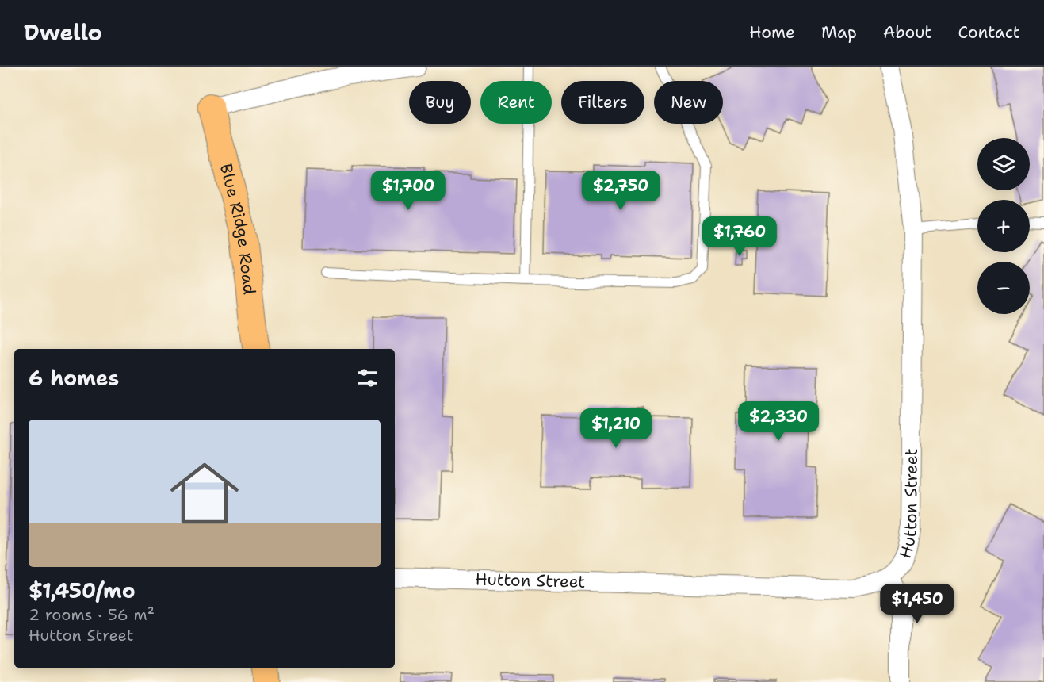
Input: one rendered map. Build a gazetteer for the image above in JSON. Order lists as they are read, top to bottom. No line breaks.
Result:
{"streets":{"main road":["Blue Ridge Road"],"street":["Hutton Street"]},"page":{"header":"Dwello","nav":["Home","Map","About","Contact"],"chip":["Buy","Rent","Filters","New"],"map_buttons":["+","−"],"price":["$1,700","$2,750","$1,760","$2,330","$1,210","$1,450"],"heading":"6 homes","list":[{"name":"$1,450/mo","note":"2 rooms · 56 m² · Hutton Street"}]}}
